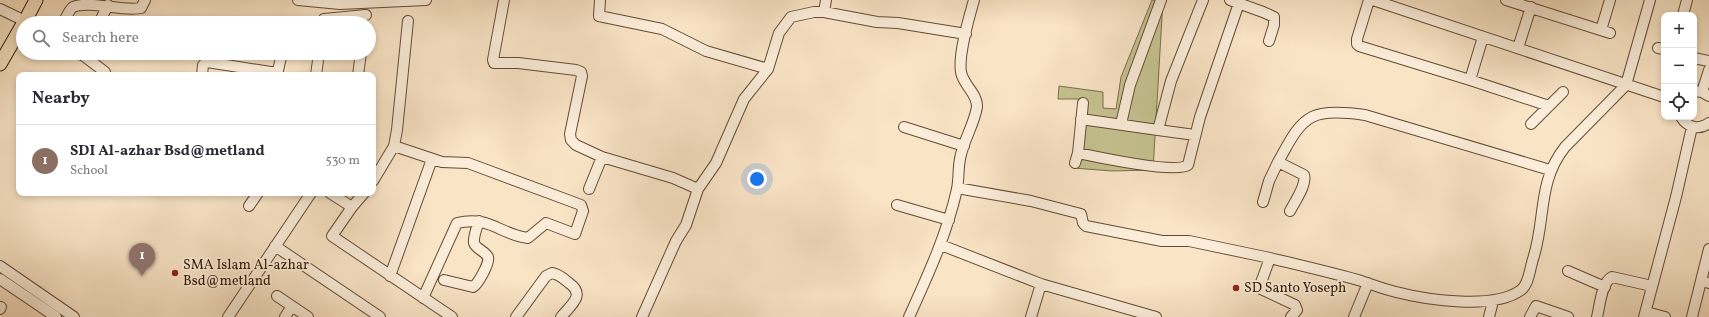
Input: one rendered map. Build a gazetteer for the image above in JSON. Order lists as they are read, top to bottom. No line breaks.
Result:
{"places":["SMA Islam Al-azhar Bsd@metland","SD Santo Yoseph"],"page":{"map_buttons":["+","−"],"search":"Search here","heading":"Nearby","list":[{"mark":"1","name":"SDI Al-azhar Bsd@metland","note":"School","value":"530 m"}],"pins":"1"}}
